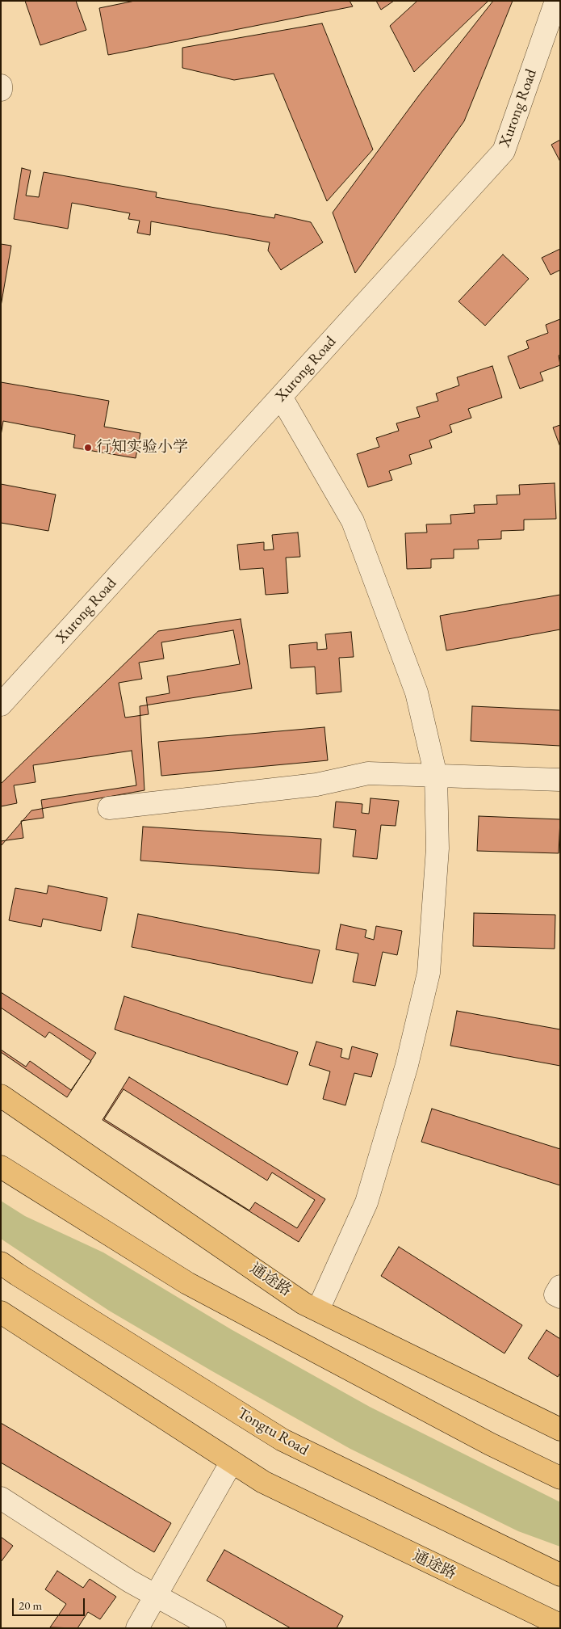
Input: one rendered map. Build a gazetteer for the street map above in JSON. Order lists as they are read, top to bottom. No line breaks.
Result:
{"streets":{"main road":["通途路","Tongtu Road"],"street":["Xurong Road"]},"places":["行知实验小学"],"scale_bar":"20 m"}
